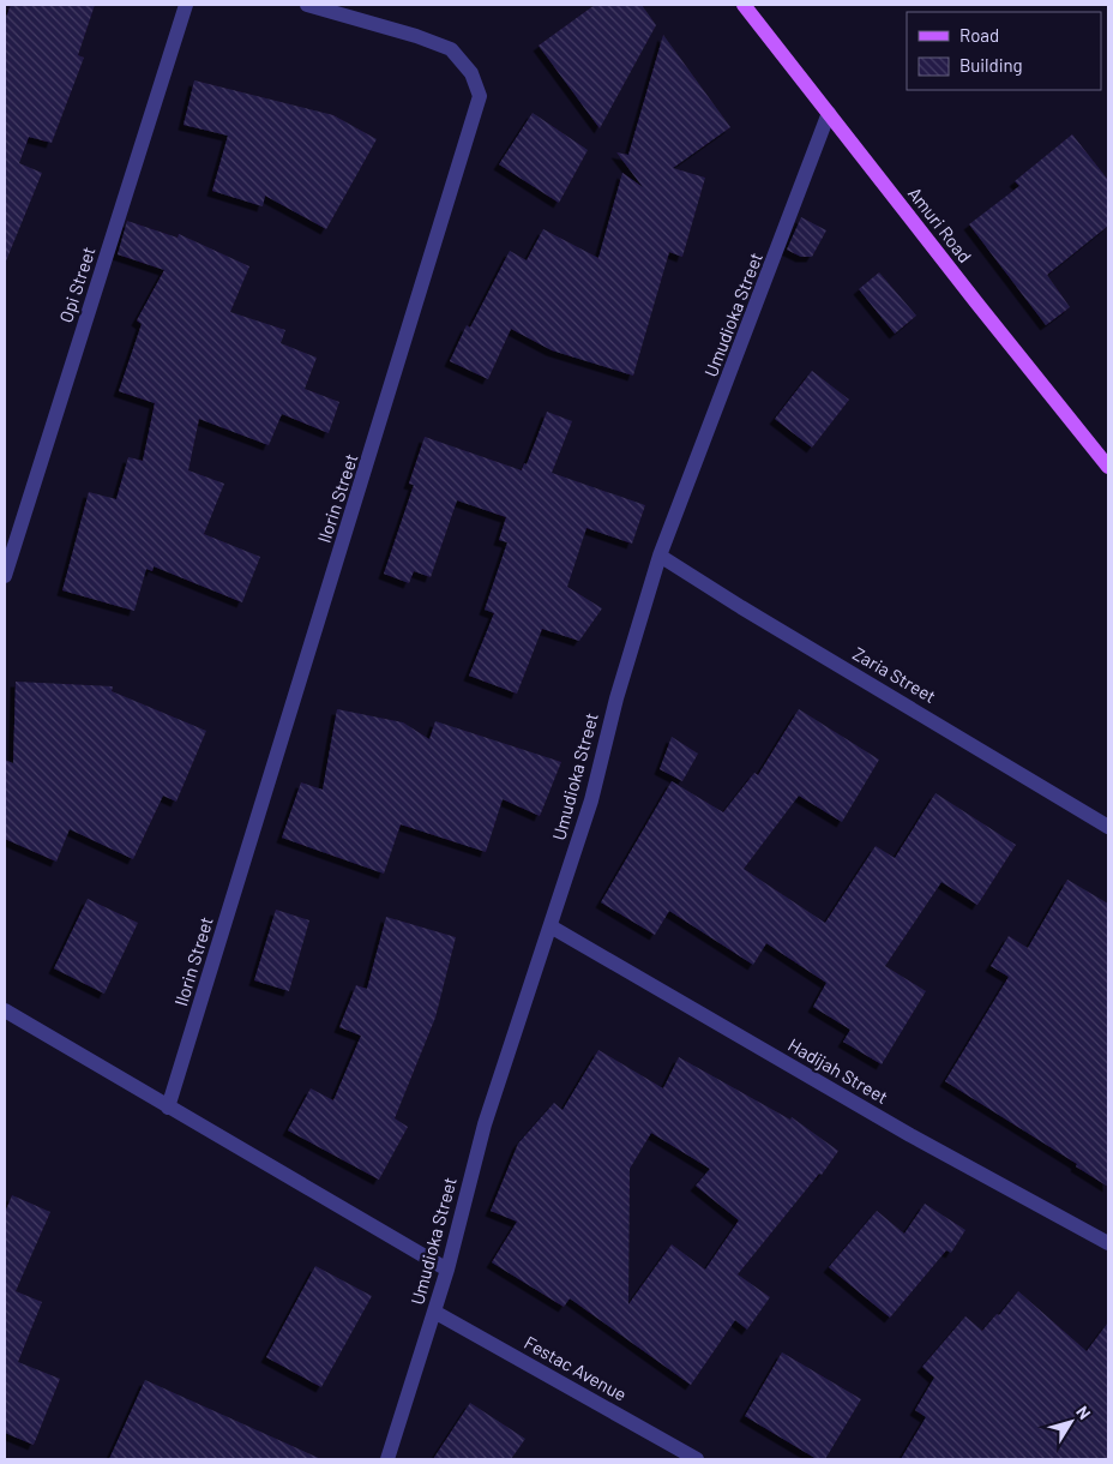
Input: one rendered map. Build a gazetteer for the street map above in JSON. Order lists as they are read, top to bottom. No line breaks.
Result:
{"streets":{"main road":["Amuri Road"],"street":["Opi Street","Umudioka Street","Ilorin Street","Zaria Street","Hadijah Street","Festac Avenue"]},"crossings":[["Amuri Road","Umudioka Street"],["Umudioka Street","Zaria Street"],["Umudioka Street","Hadijah Street"],["Umudioka Street","Festac Avenue"]],"legend":["Road","Building"],"north":"top right"}
